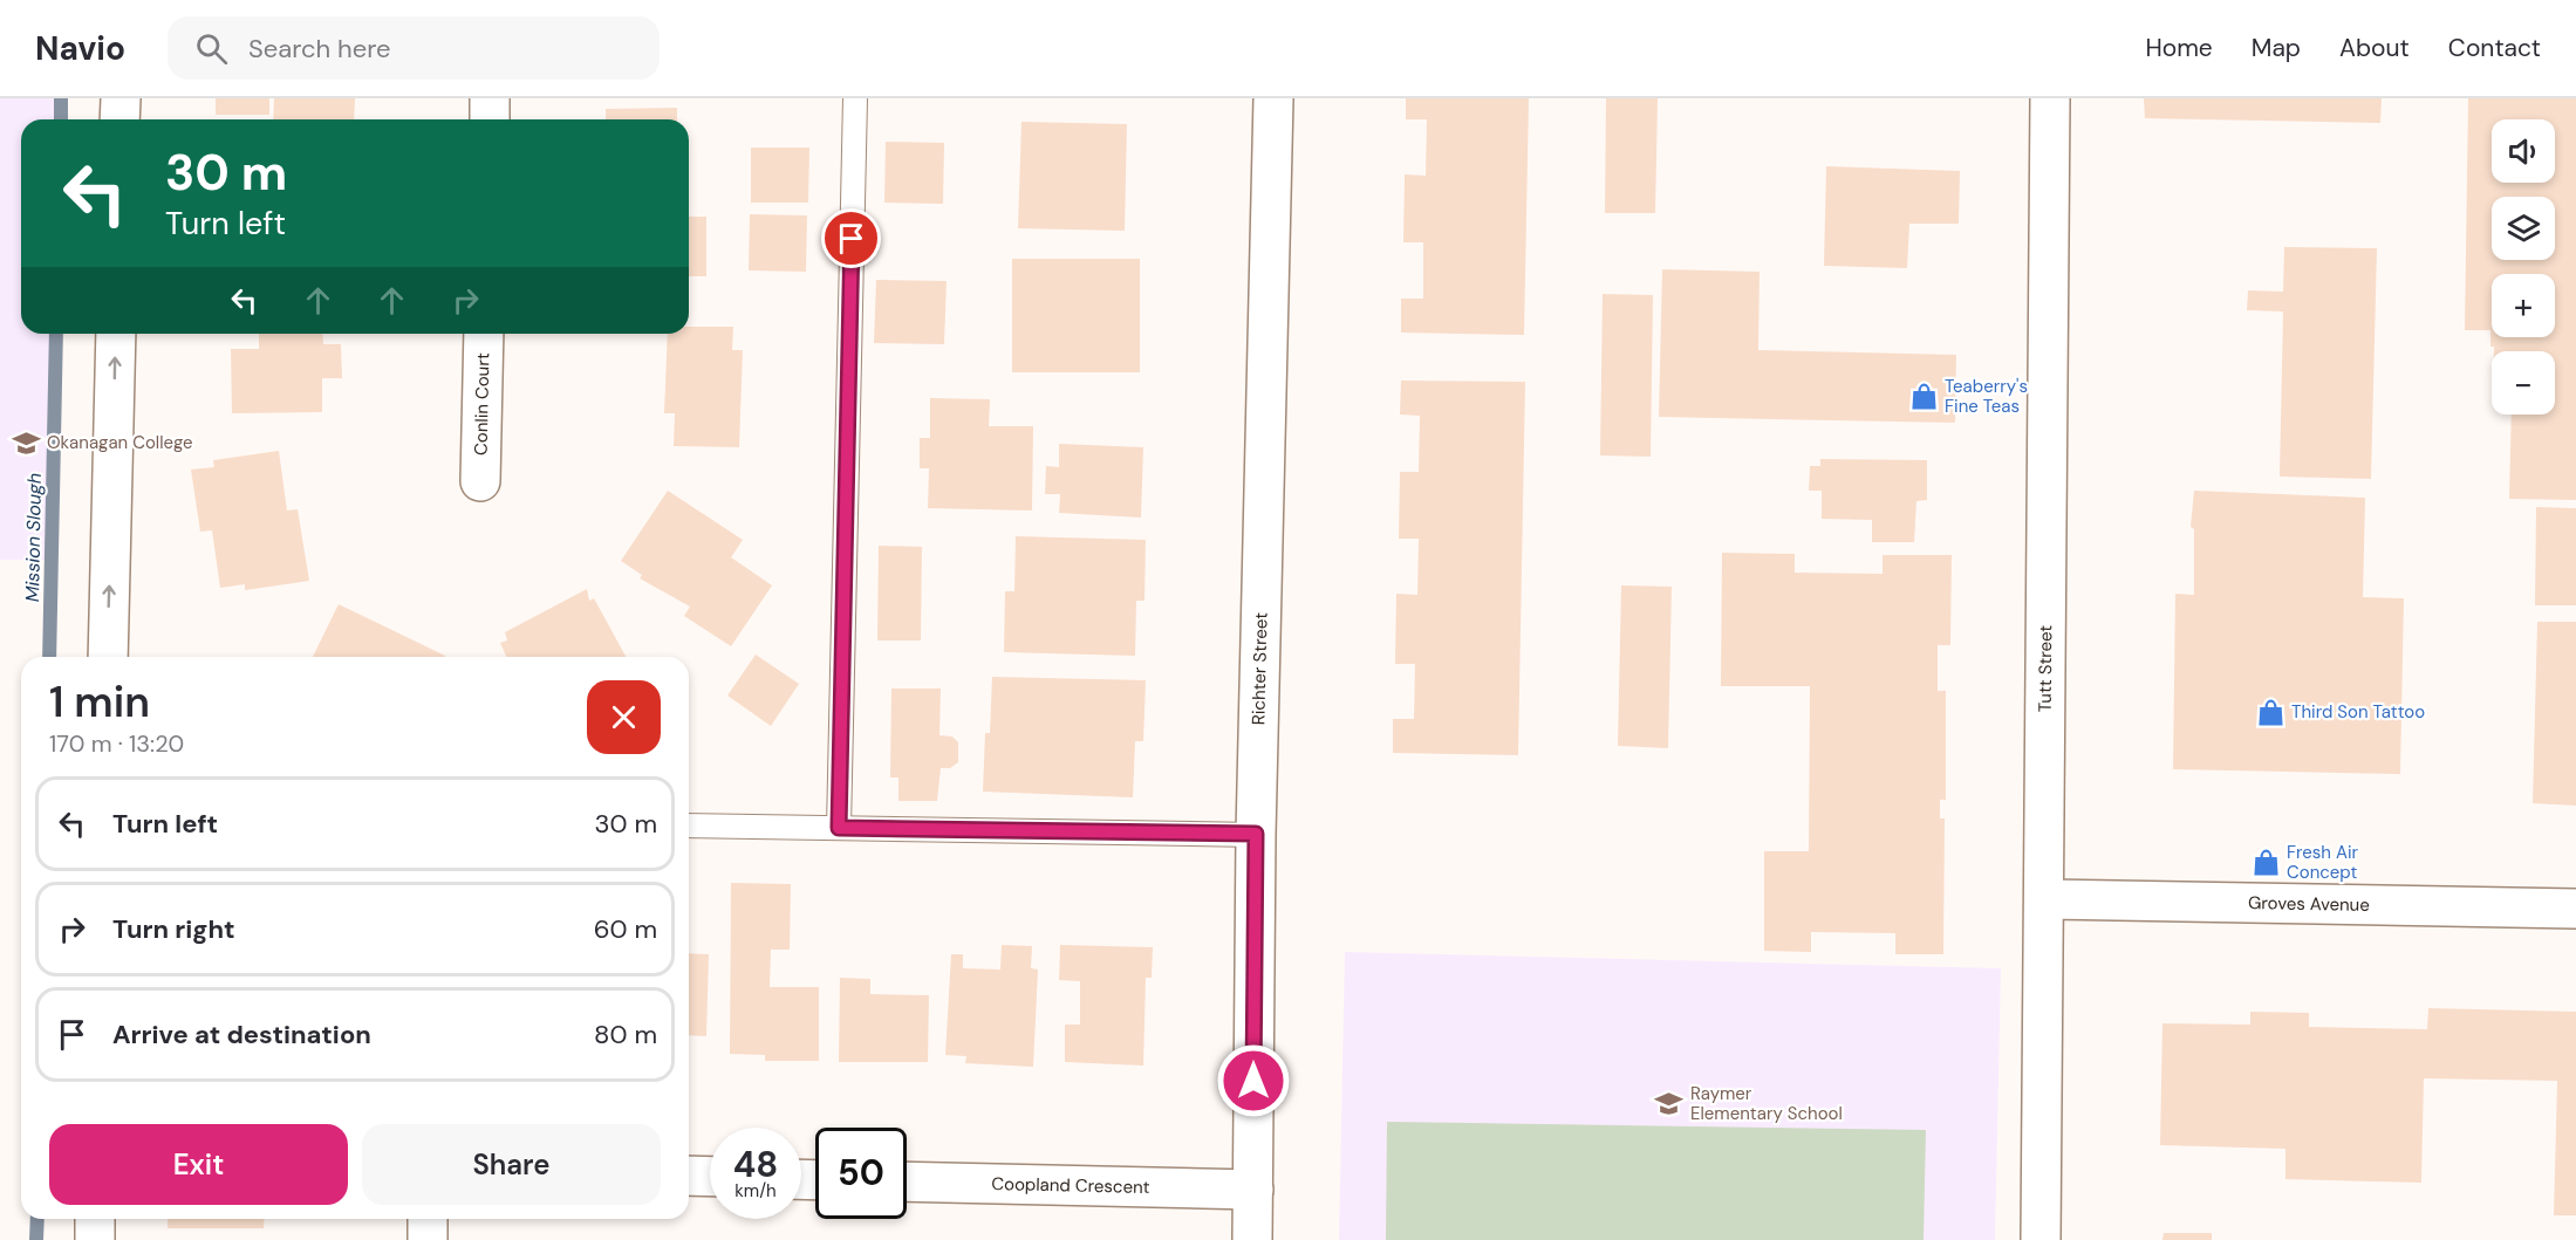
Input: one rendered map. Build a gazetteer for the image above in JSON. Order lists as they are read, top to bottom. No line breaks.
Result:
{"streets":{"street":["Conlin Court","Richter Street","Tutt Street","Groves Avenue","Coopland Crescent"]},"crossings":[["Richter Street","Coopland Crescent"],["Tutt Street","Groves Avenue"]],"water":["Mission Slough"],"places":{"shop":["Teaberry's Fine Teas","Third Son Tattoo","Fresh Air Concept"],"school or university":["Okanagan College","Raymer Elementary School"]},"page":{"header":"Navio","search":"Search here","nav":["Home","Map","About","Contact"],"map_buttons":["+","−"],"turn":["30 m","Turn left"],"heading":["1 min","170 m · 13:20"],"list":[{"name":"Turn left","value":"30 m"},{"name":"Turn right","value":"60 m"},{"name":"Arrive at destination","value":"80 m"}],"buttons":["Exit","Share"],"speed":"48 km/h","limit":"50"}}
